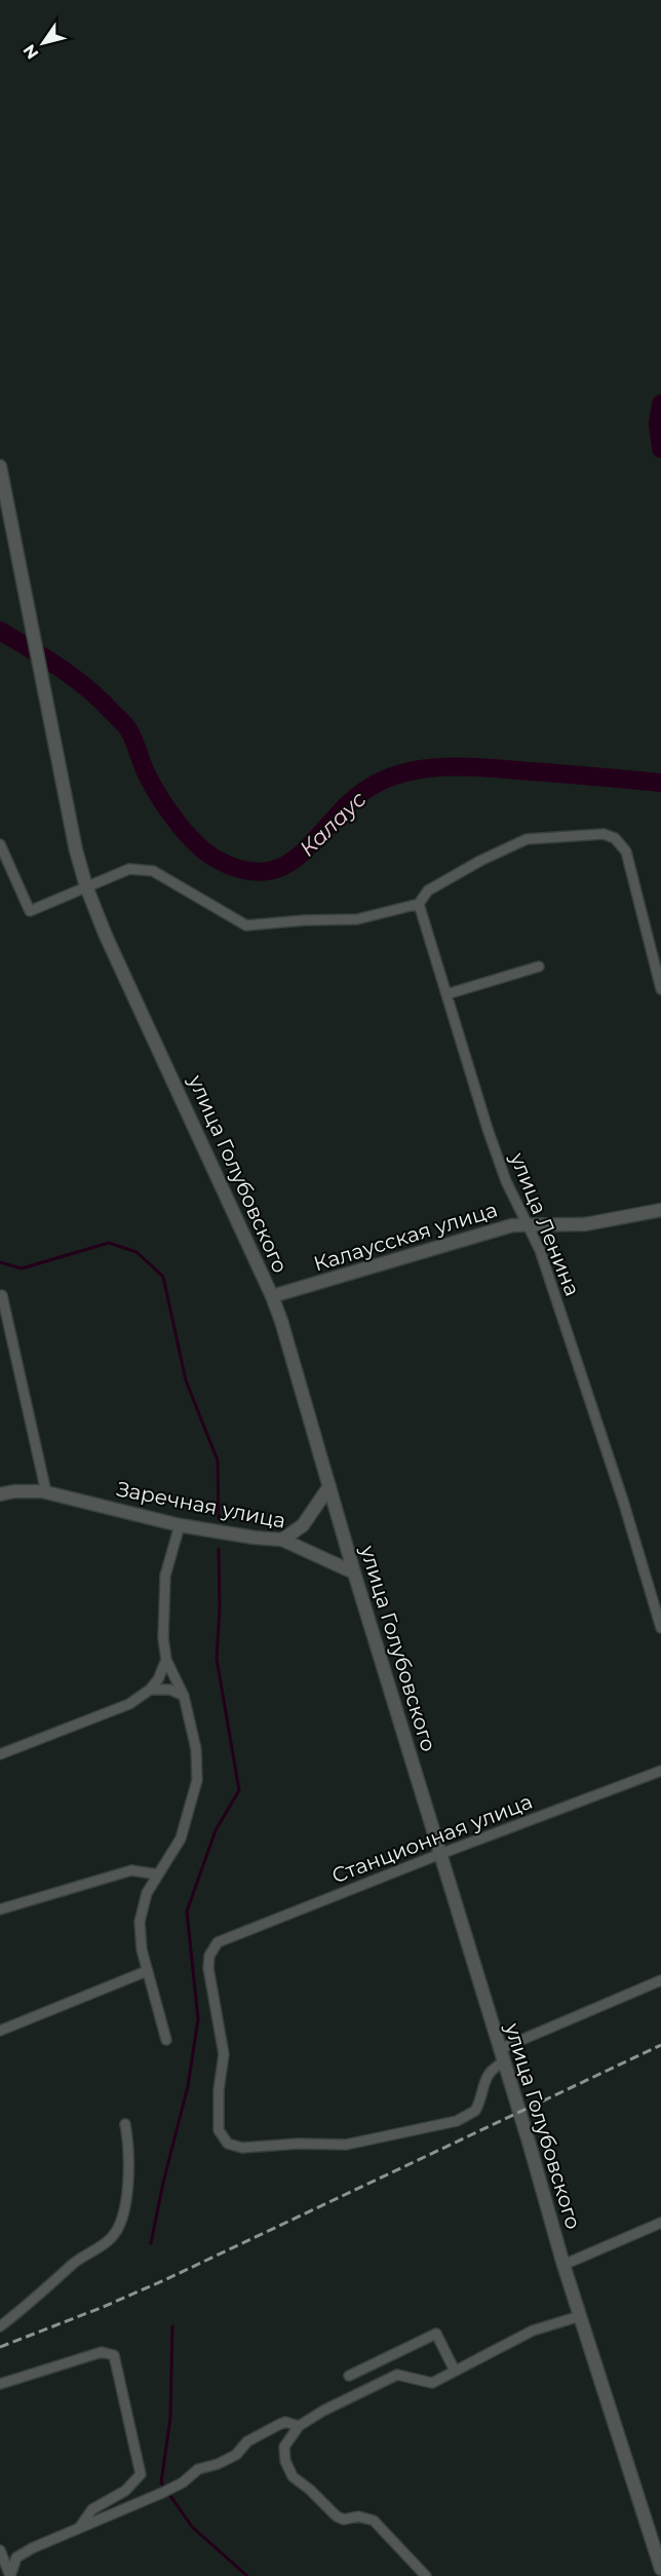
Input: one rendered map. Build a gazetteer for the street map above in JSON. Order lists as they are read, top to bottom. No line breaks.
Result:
{"streets":{"street":["улица Голубовского","улица Ленина","Калаусская улица","Заречная улица","Станционная улица"]},"crossings":[["улица Голубовского","Калаусская улица"],["улица Голубовского","Заречная улица"],["улица Голубовского","Станционная улица"],["улица Ленина","Калаусская улица"]],"water":["Калаус"],"north":"bottom left"}
